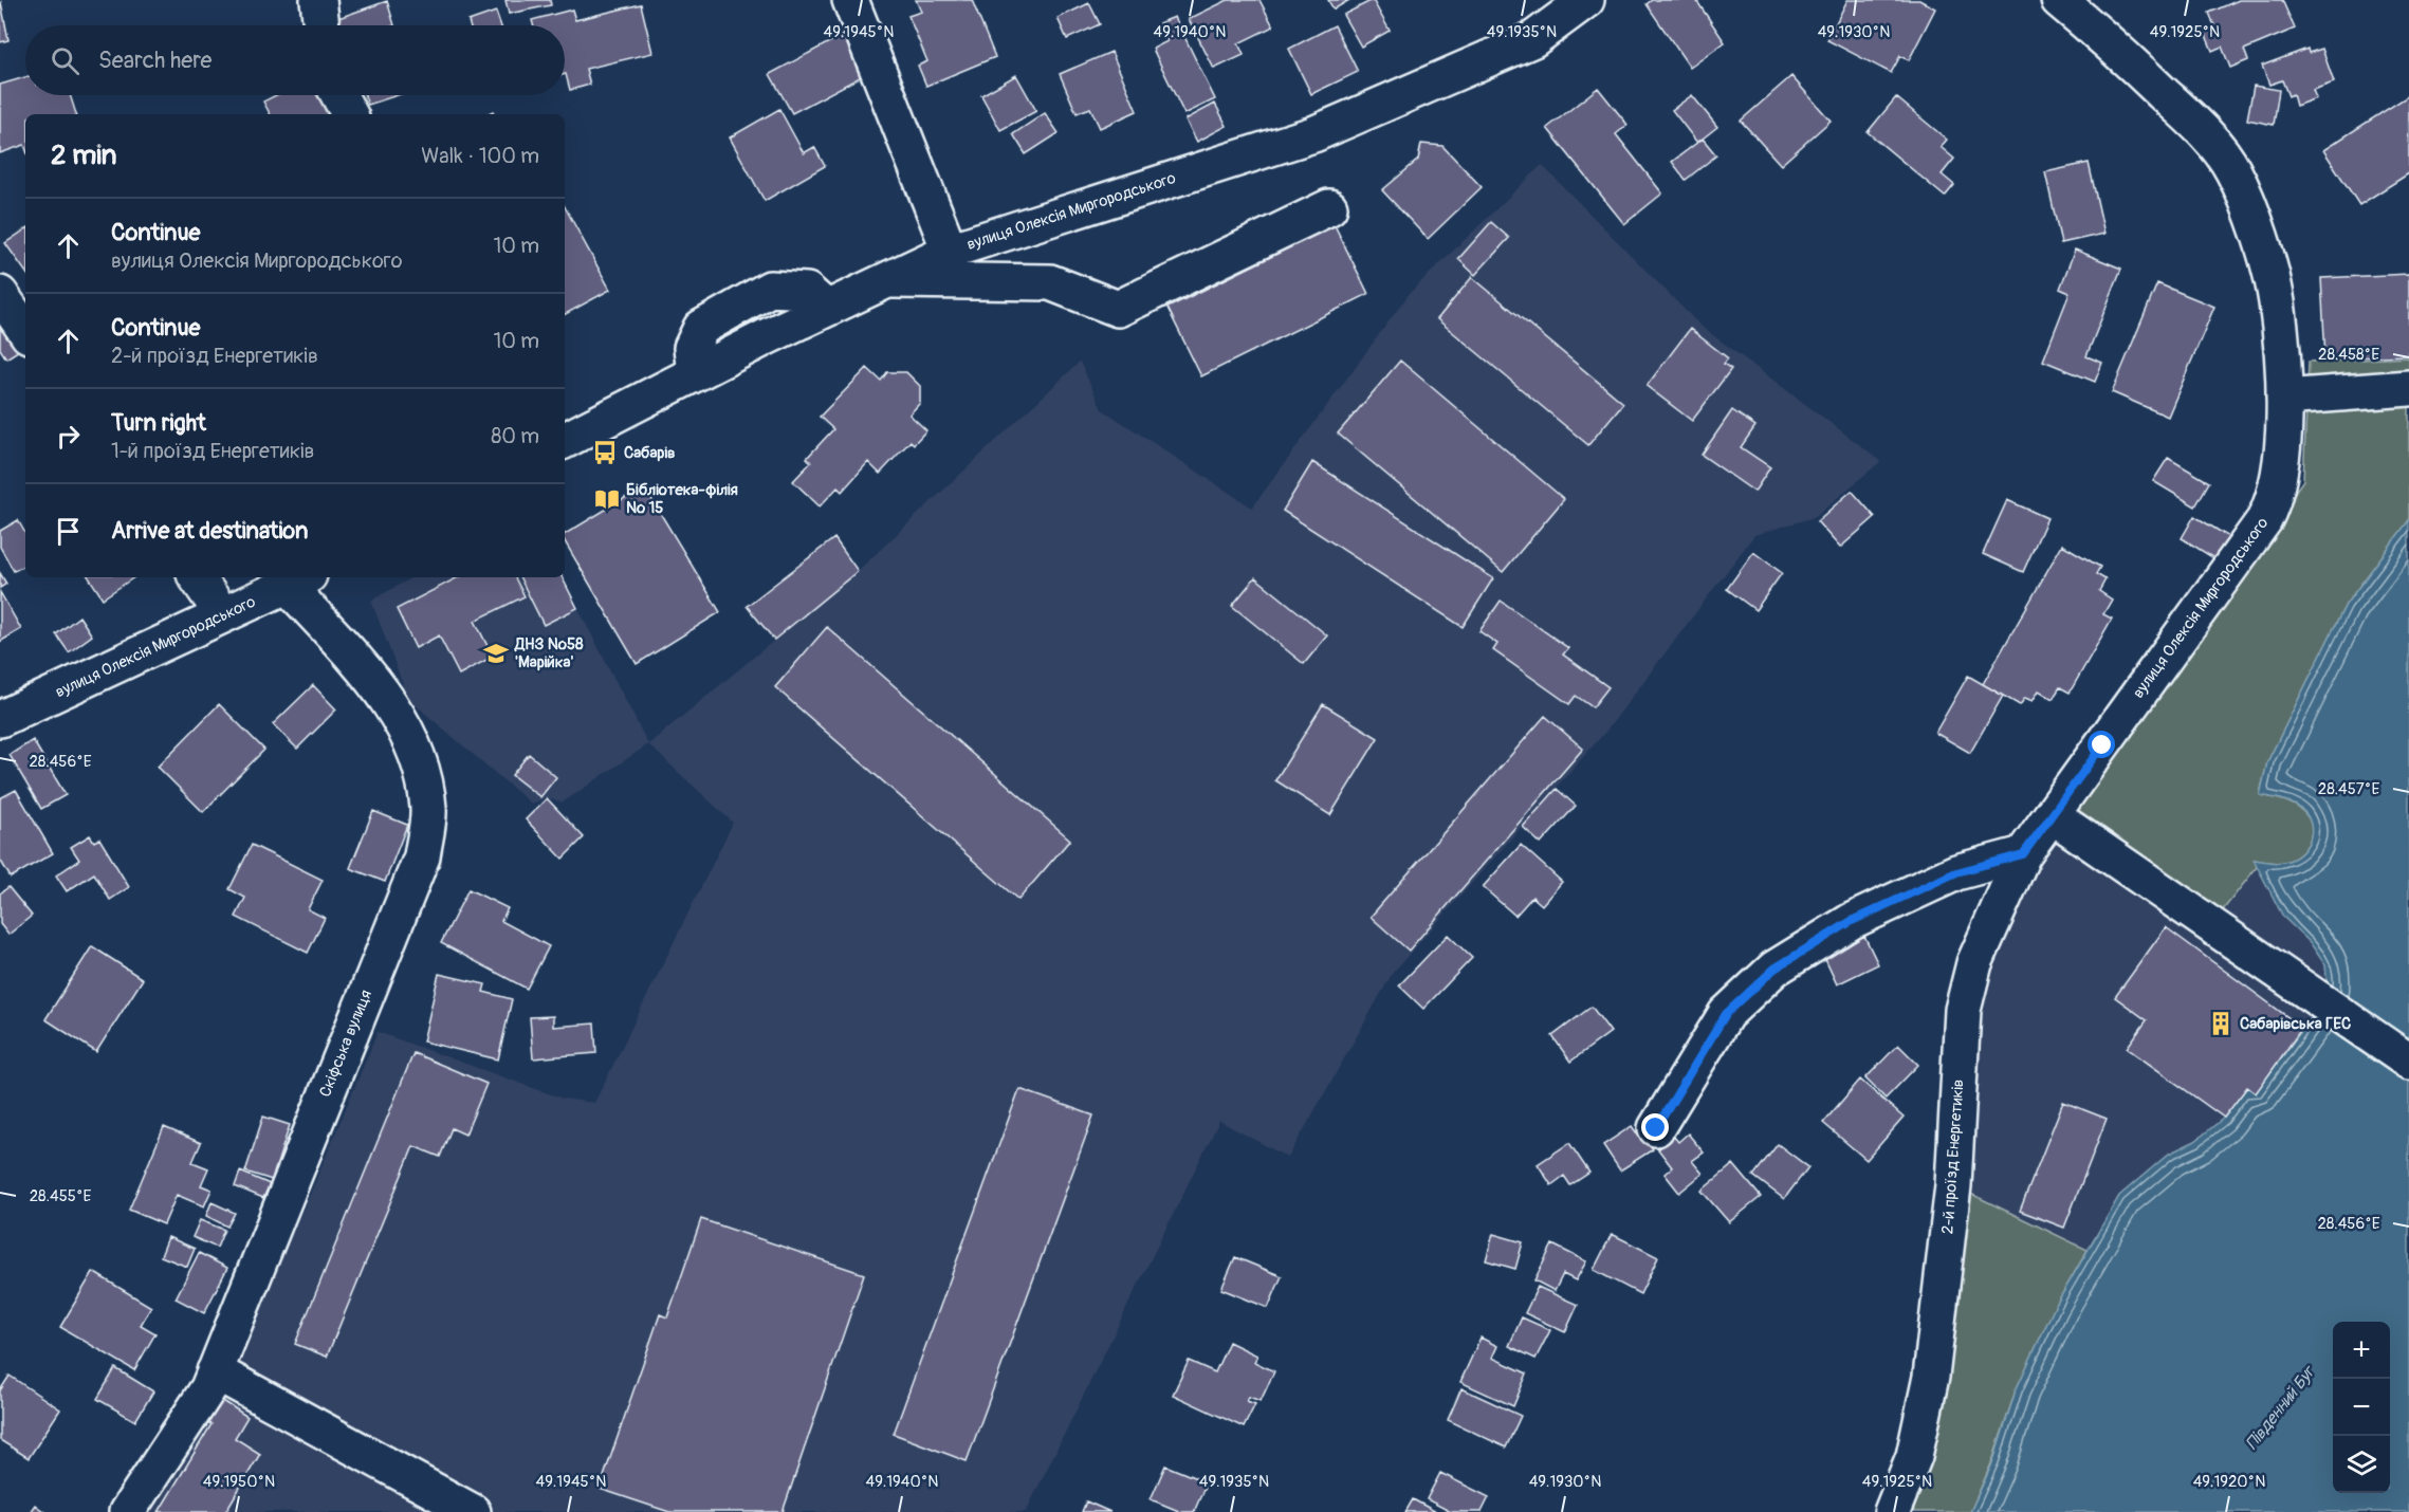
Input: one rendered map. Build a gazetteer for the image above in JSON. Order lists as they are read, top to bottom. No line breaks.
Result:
{"streets":{"street":["вулиця Олексія Миргородського","Скіфська вулиця","2-й проїзд Енергетиків"]},"crossings":[["вулиця Олексія Миргородського","Скіфська вулиця"],["вулиця Олексія Миргородського","2-й проїзд Енергетиків"]],"water":["Південний Буг"],"places":{"bus stop":["Сабарів"],"library":["Бібліотека-філія № 15"],"school or university":["ДНЗ №58 'Марійка'"],"building":["Сабарівська ГЕС"]},"page":{"search":"Search here","heading":["2 min","Walk · 100 m"],"list":[["Continue","вулиця Олексія Миргородського","10 m"],["Continue","2-й проїзд Енергетиків","10 m"],["Turn right","1-й проїзд Енергетиків","80 m"],"Arrive at destination"],"map_buttons":["+","−"]},"coordinates":["49.1945°N","49.1940°N","49.1935°N","49.1930°N","49.1925°N","28.458°E","28.456°E","28.457°E","28.455°E","49.1950°N","49.1920°N"]}
